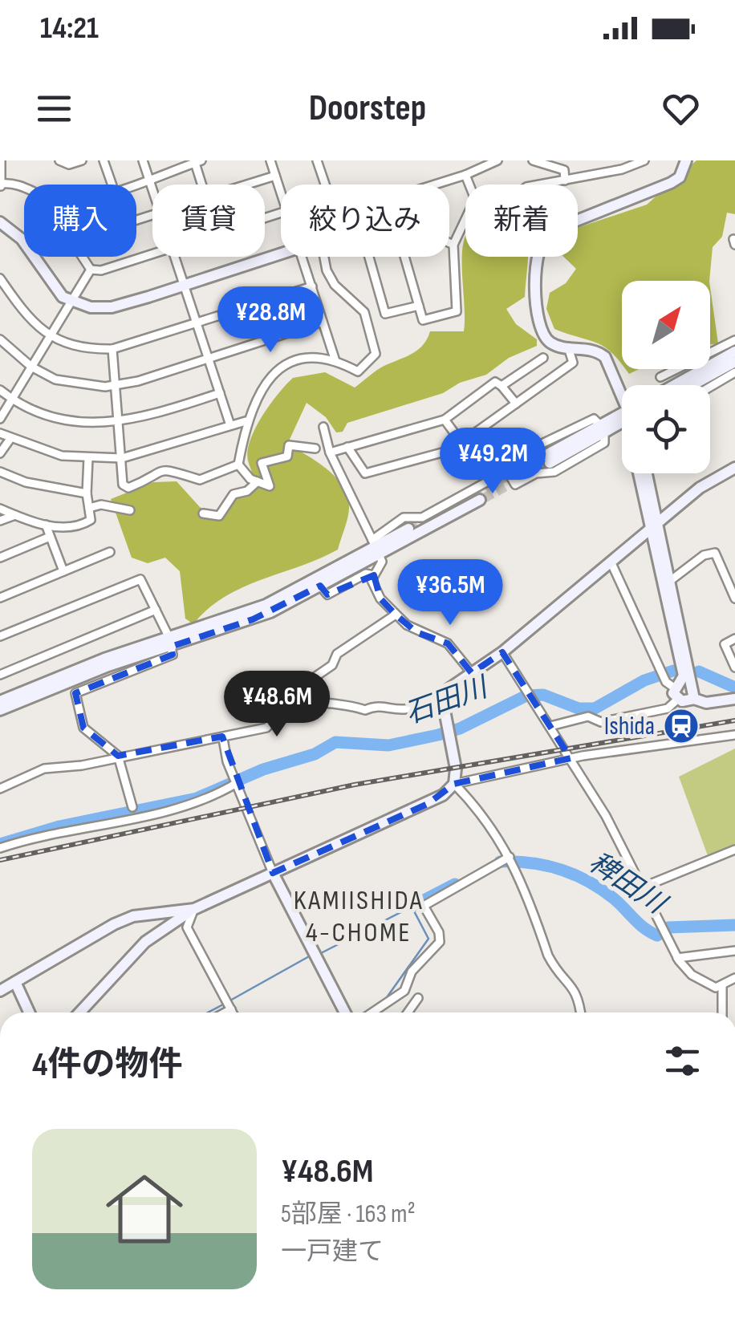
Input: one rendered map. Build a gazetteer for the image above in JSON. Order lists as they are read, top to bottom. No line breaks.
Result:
{"districts":["KAMIISHIDA 4-CHOME"],"water":["石田川","稗田川"],"places":{"station":["Ishida"]},"north":"top right","page":{"status":"14:21","header":"Doorstep","chip":["購入","賃貸","絞り込み","新着"],"price":["¥28.8M","¥49.2M","¥36.5M","¥48.6M"],"heading":"4件の物件","list":[{"name":"¥48.6M","note":"5部屋 · 163 m² · 一戸建て"}]}}
